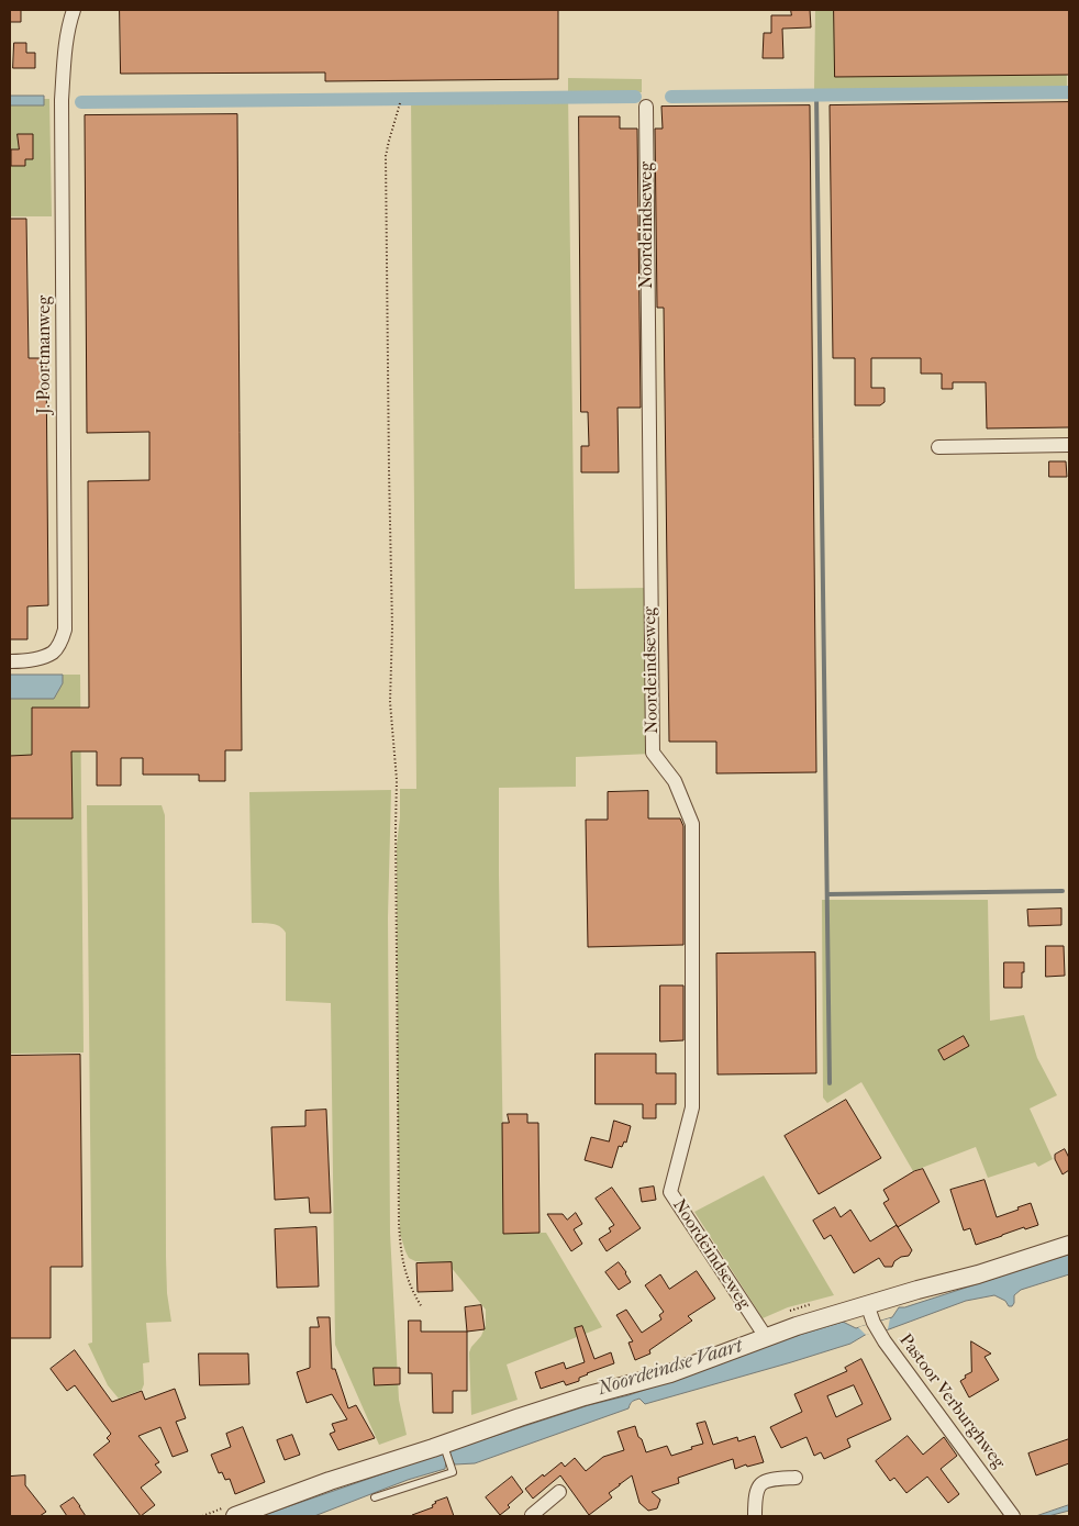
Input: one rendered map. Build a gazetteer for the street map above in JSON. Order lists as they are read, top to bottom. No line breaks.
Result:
{"streets":{"street":["Noordeindseweg","J. Poortmanweg","Pastoor Verburghweg"]},"water":["Noordeindse Vaart"]}
